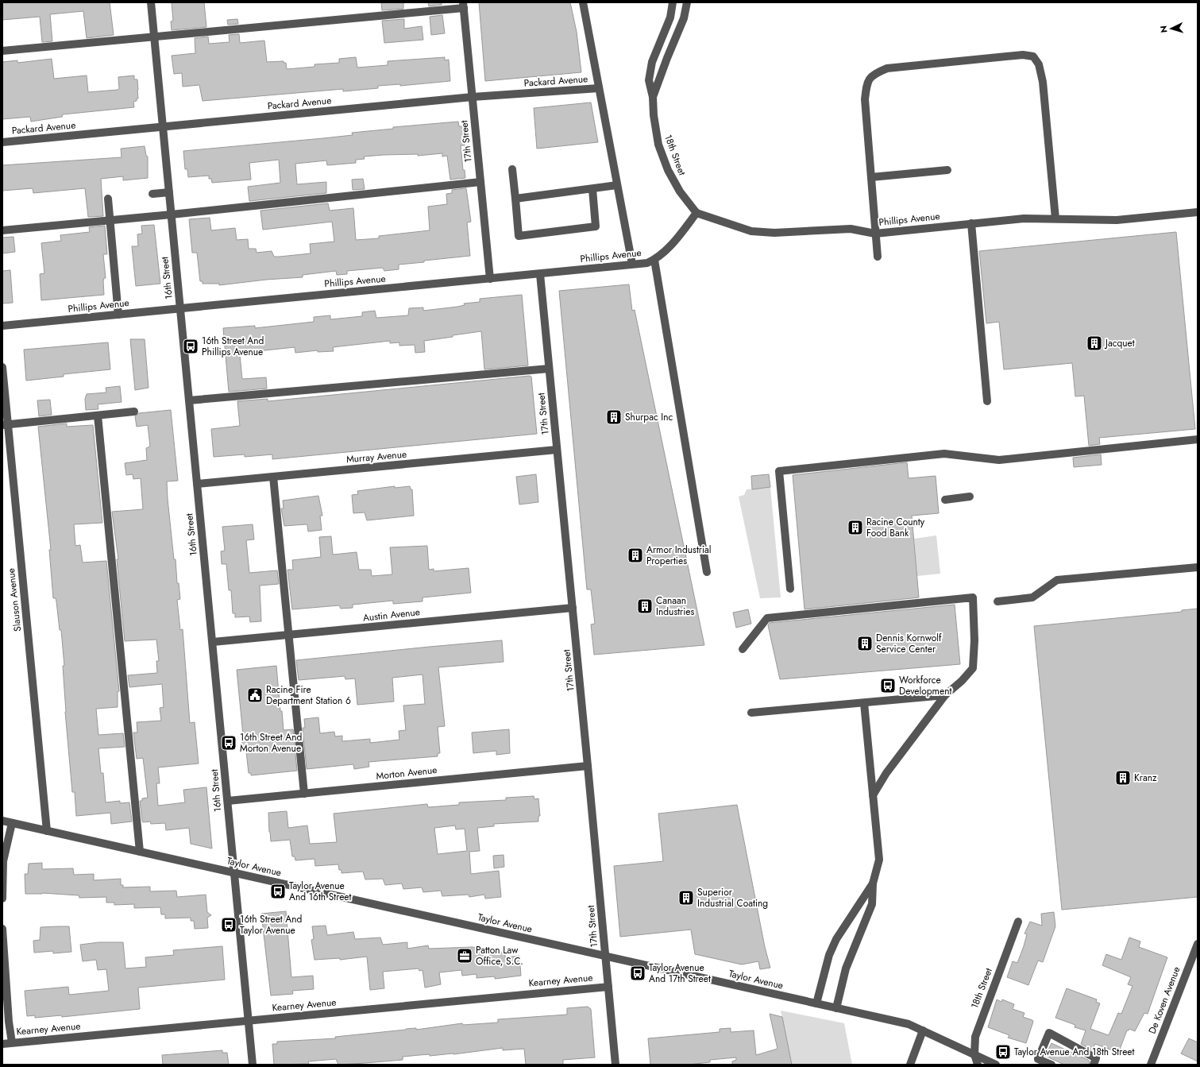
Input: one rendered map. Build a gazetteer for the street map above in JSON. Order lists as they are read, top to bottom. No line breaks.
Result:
{"streets":{"street":["Packard Avenue","17th Street","18th Street","Phillips Avenue","16th Street","Murray Avenue","Slauson Avenue","Austin Avenue","Morton Avenue","Taylor Avenue","Kearney Avenue","De Koven Avenue"]},"crossings":[["Packard Avenue","17th Street"],["Packard Avenue","16th Street"],["17th Street","Phillips Avenue"],["17th Street","Murray Avenue"],["17th Street","Austin Avenue"],["17th Street","Morton Avenue"],["17th Street","Taylor Avenue"],["17th Street","Kearney Avenue"],["18th Street","Phillips Avenue"],["18th Street","Taylor Avenue"],["Phillips Avenue","16th Street"],["16th Street","Murray Avenue"],["16th Street","Austin Avenue"],["16th Street","Morton Avenue"],["16th Street","Taylor Avenue"],["16th Street","Kearney Avenue"],["Slauson Avenue","Taylor Avenue"]],"places":{"building":["Jacquet","Shurpac Inc","Racine County Food Bank","Armor Industrial Properties","Canaan Industries","Dennis Kornwolf Service Center","Kranz","Superior Industrial Coating"],"bus stop":["16th Street And Phillips Avenue","Workforce Development","16th Street And Morton Avenue","Taylor Avenue And 16th Street","16th Street And Taylor Avenue","Taylor Avenue And 17th Street","Taylor Avenue And 18th Street"],"public building":["Racine Fire Department Station 6"],"office":["Patton Law Office, S.C."]},"north":"left"}
